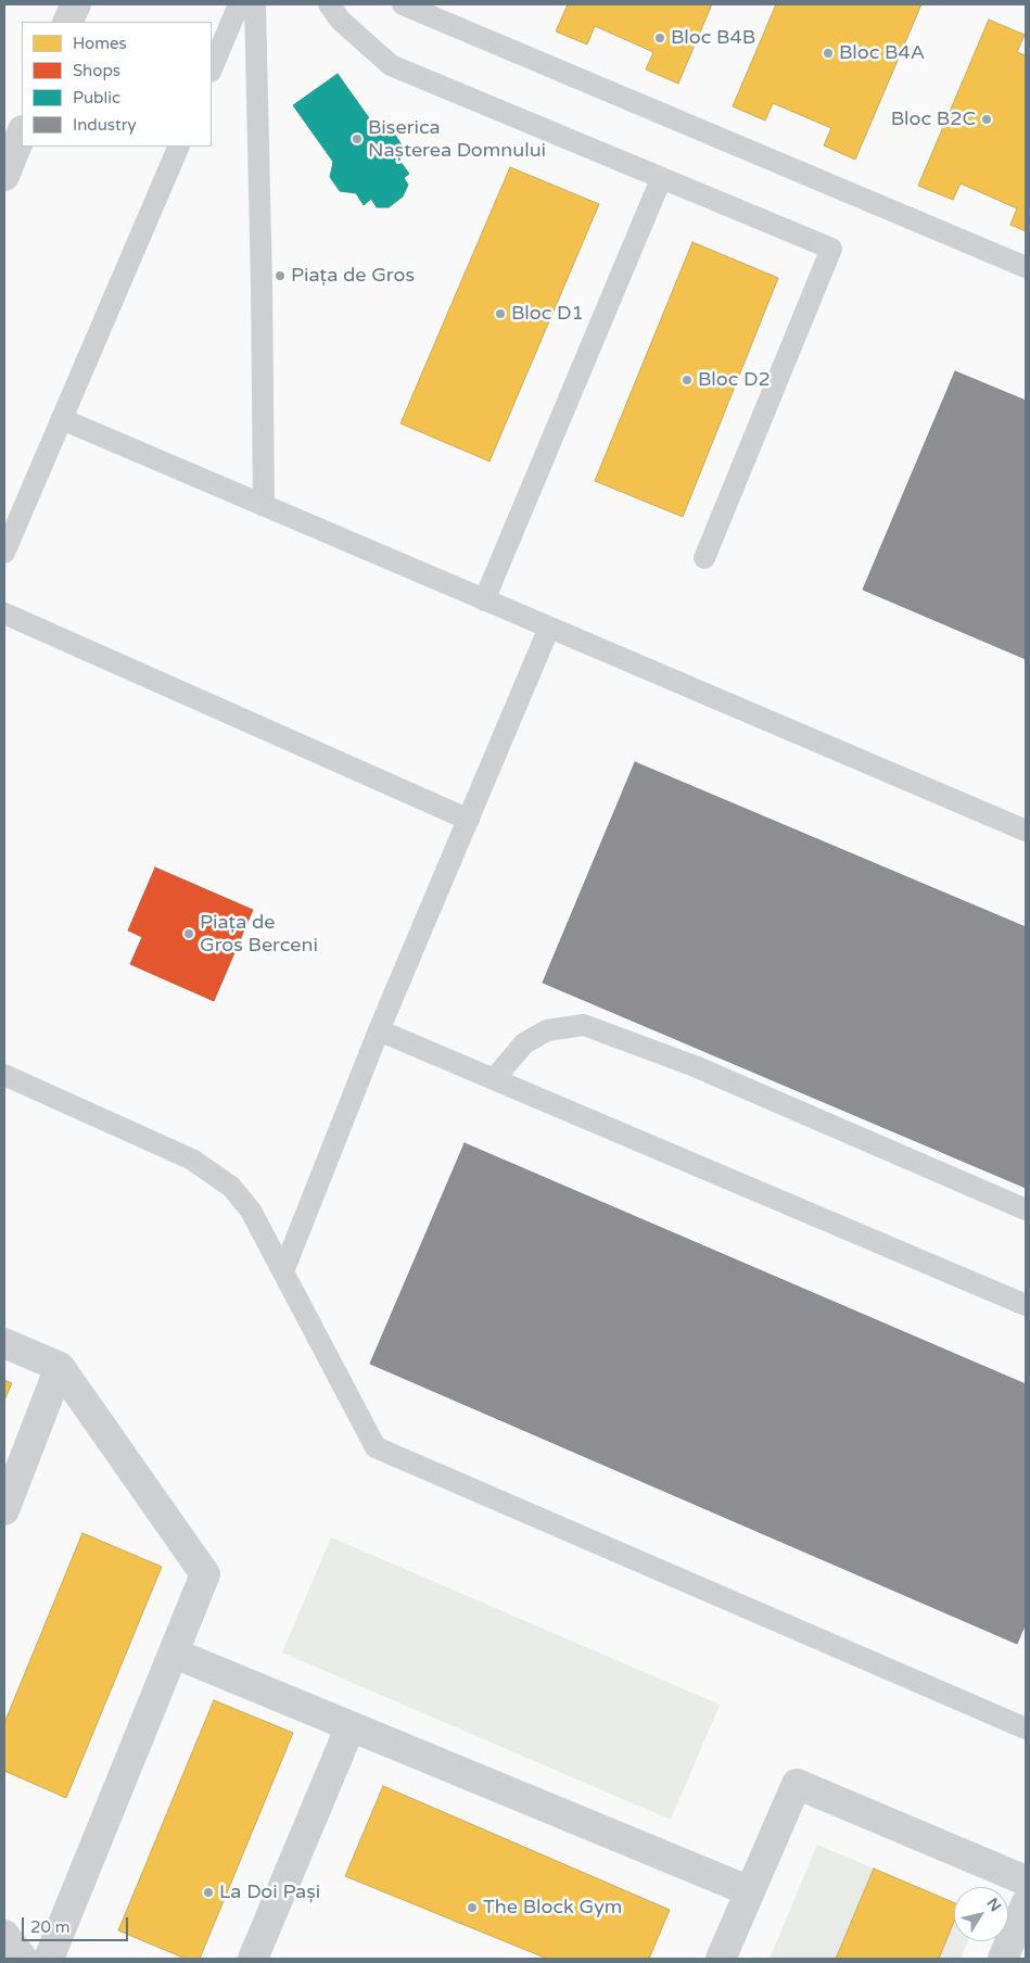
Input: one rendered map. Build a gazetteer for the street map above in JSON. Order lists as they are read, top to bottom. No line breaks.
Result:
{"places":["Bloc B4B","Bloc B4A","Bloc B2C","Biserica Nașterea Domnului","Piața de Gros","Bloc D1","Bloc D2","Piața de Gros Berceni","La Doi Pași","The Block Gym"],"legend":["Homes","Shops","Public","Industry"],"scale_bar":"20 m","north":"top right"}
